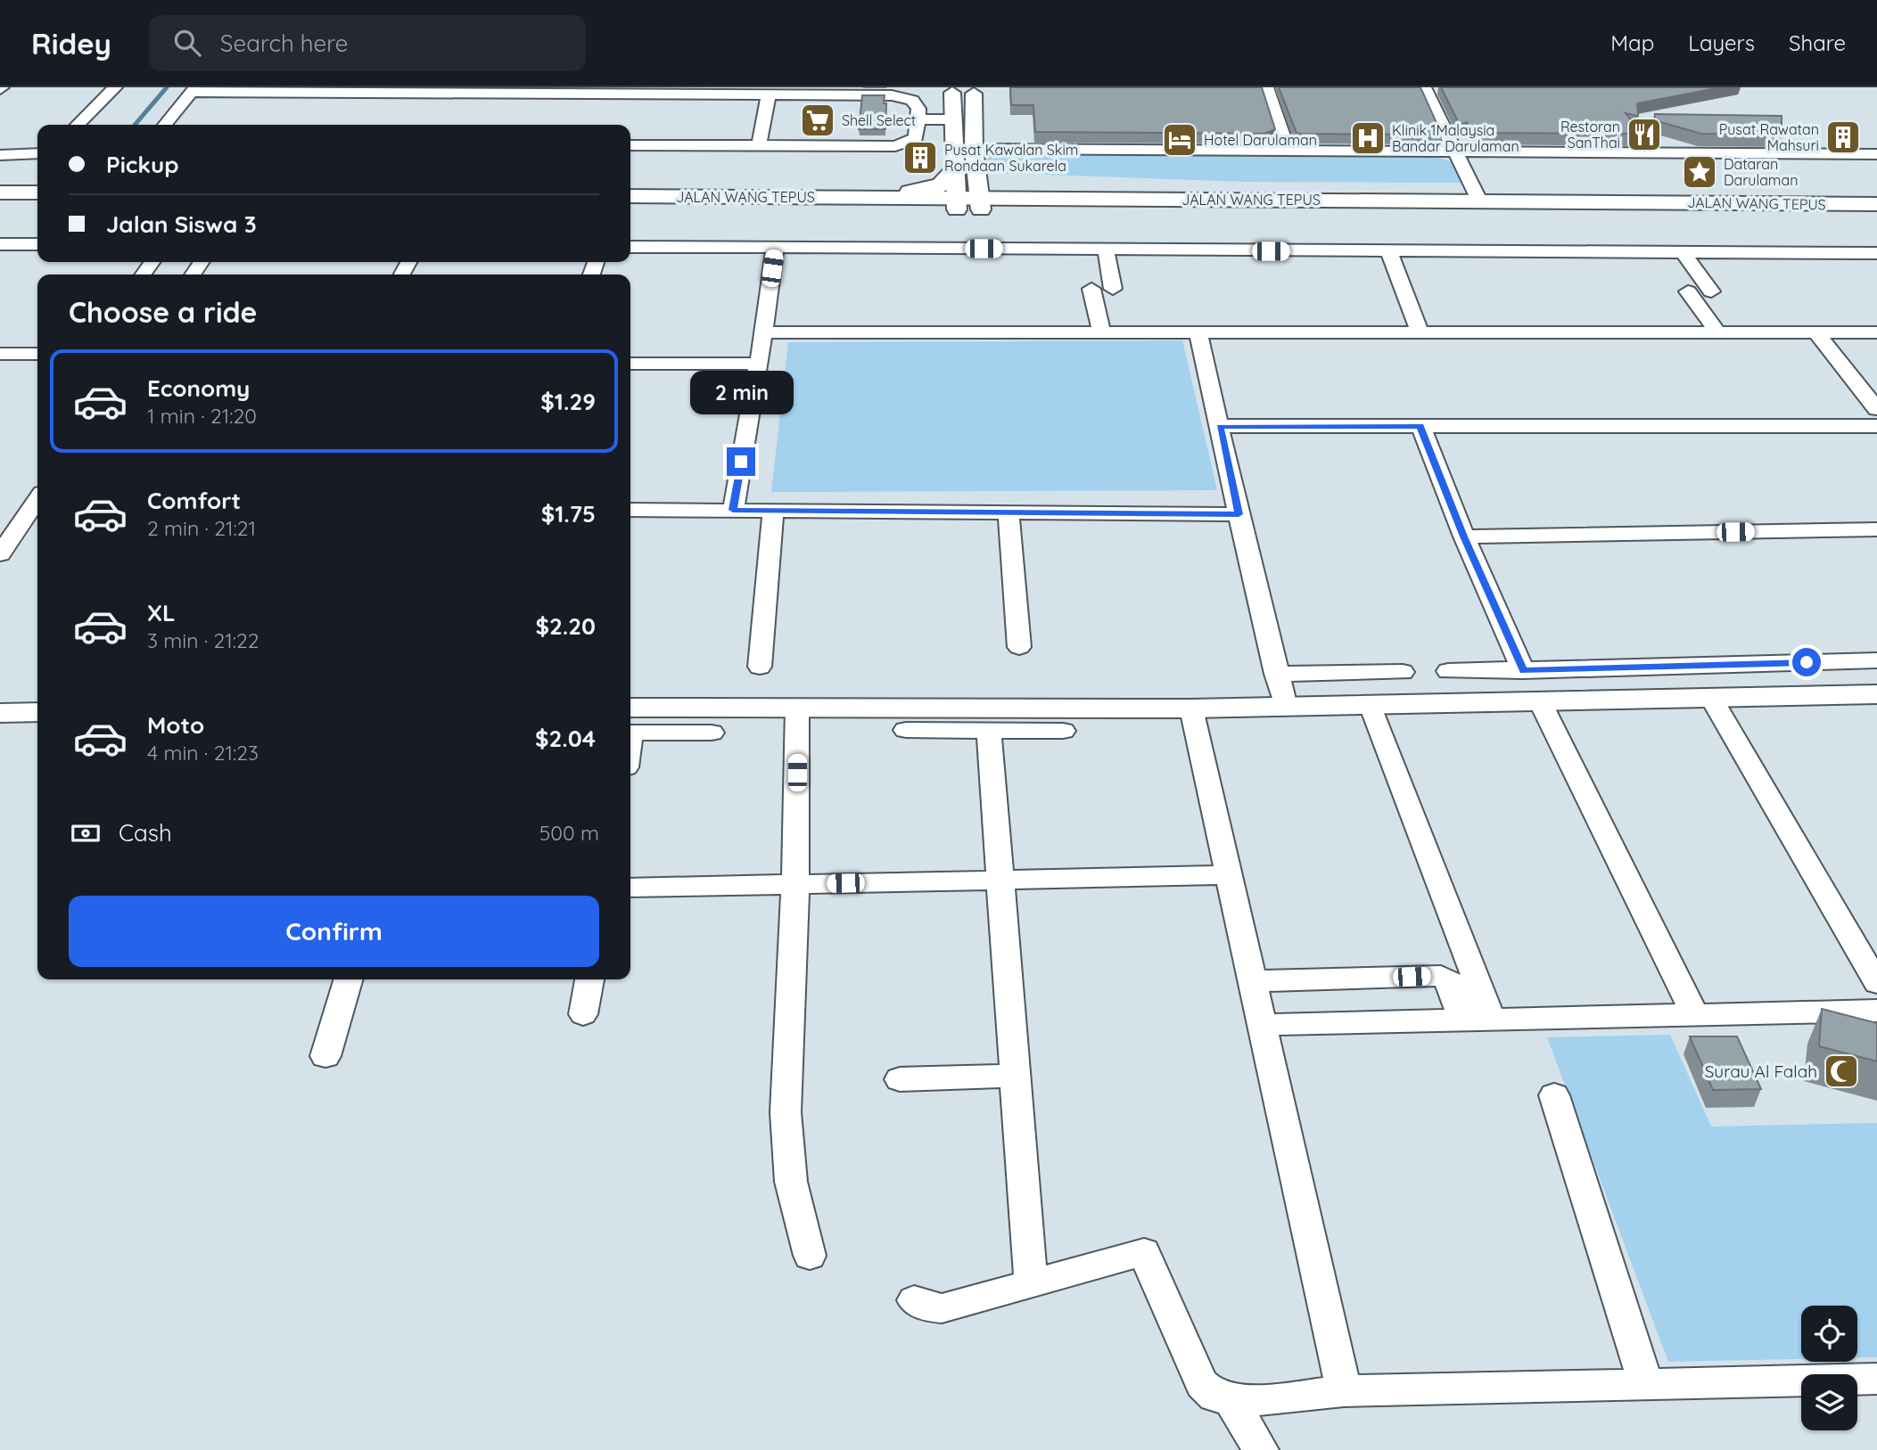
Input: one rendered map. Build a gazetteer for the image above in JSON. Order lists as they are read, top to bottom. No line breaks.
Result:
{"streets":{"main road":["JALAN WANG TEPUS"]},"places":{"supermarket":["Shell Select"],"restaurant":["Restoran SanThai"],"building":["Pusat Rawatan Mahsuri","Pusat Kawalan Skim Rondaan Sukarela"],"hospital":["Klinik 1Malaysia Bandar Darulaman"],"hotel":["Hotel Darulaman"],"place":["Dataran Darulaman"],"mosque":["Surau Al Falah"]},"page":{"header":"Ridey","search":"Search here","nav":["Map","Layers","Share"],"banner":["Pickup","Jalan Siswa 3"],"heading":"Choose a ride","list":[{"name":"Economy","note":"1 min · 21:20","value":"$1.29"},{"name":"Comfort","note":"2 min · 21:21","value":"$1.75"},{"name":"XL","note":"3 min · 21:22","value":"$2.20"},{"name":"Moto","note":"4 min · 21:23","value":"$2.04"}],"bubble":"2 min","pay":["Cash","500 m"],"buttons":"Confirm"}}
